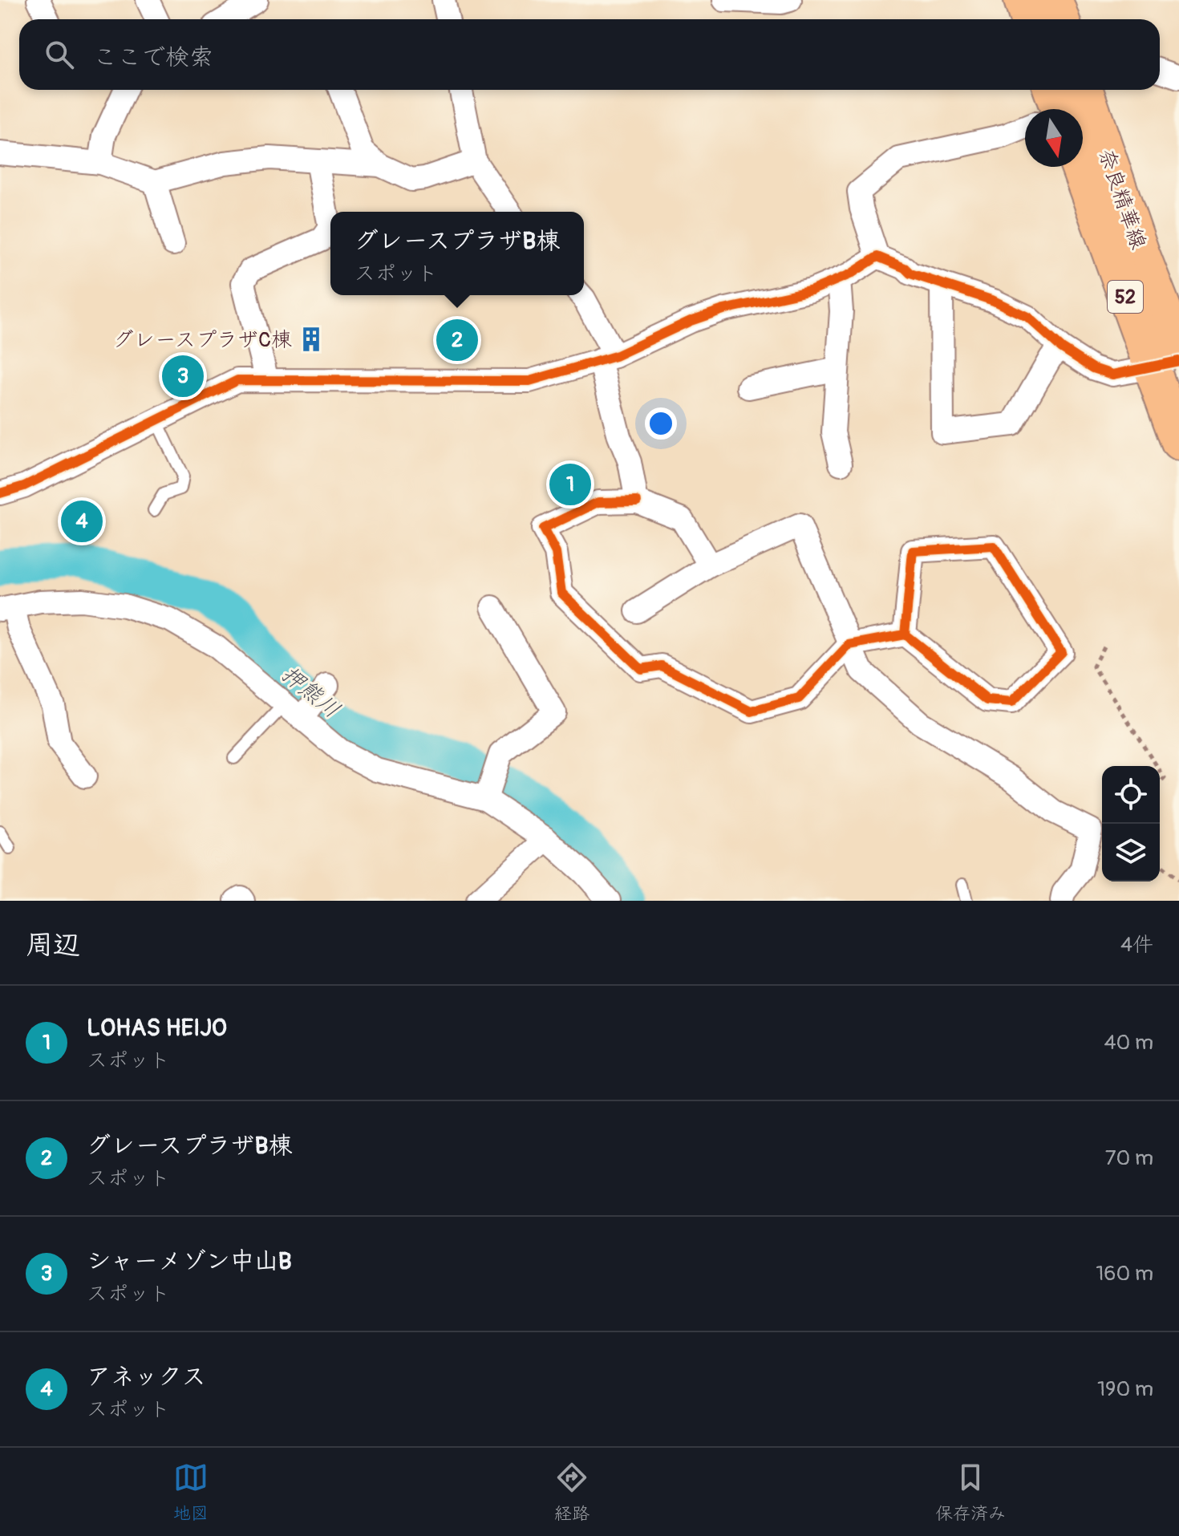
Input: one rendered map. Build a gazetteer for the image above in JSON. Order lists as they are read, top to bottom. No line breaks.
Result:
{"streets":{"main road":["奈良精華線","52"]},"water":["押熊川"],"places":{"building":["グレースプラザC棟"]},"north":"bottom","page":{"search":"ここで検索","popup":["グレースプラザB棟","スポット"],"pins":["2","3","1","4"],"heading":["周辺","4件"],"list":[{"mark":"1","name":"LOHAS HEIJO","note":"スポット","value":"40 m"},{"mark":"2","name":"グレースプラザB棟","note":"スポット","value":"70 m"},{"mark":"3","name":"シャーメゾン中山B","note":"スポット","value":"160 m"},{"mark":"4","name":"アネックス","note":"スポット","value":"190 m"}],"nav":["地図","経路","保存済み"]}}
